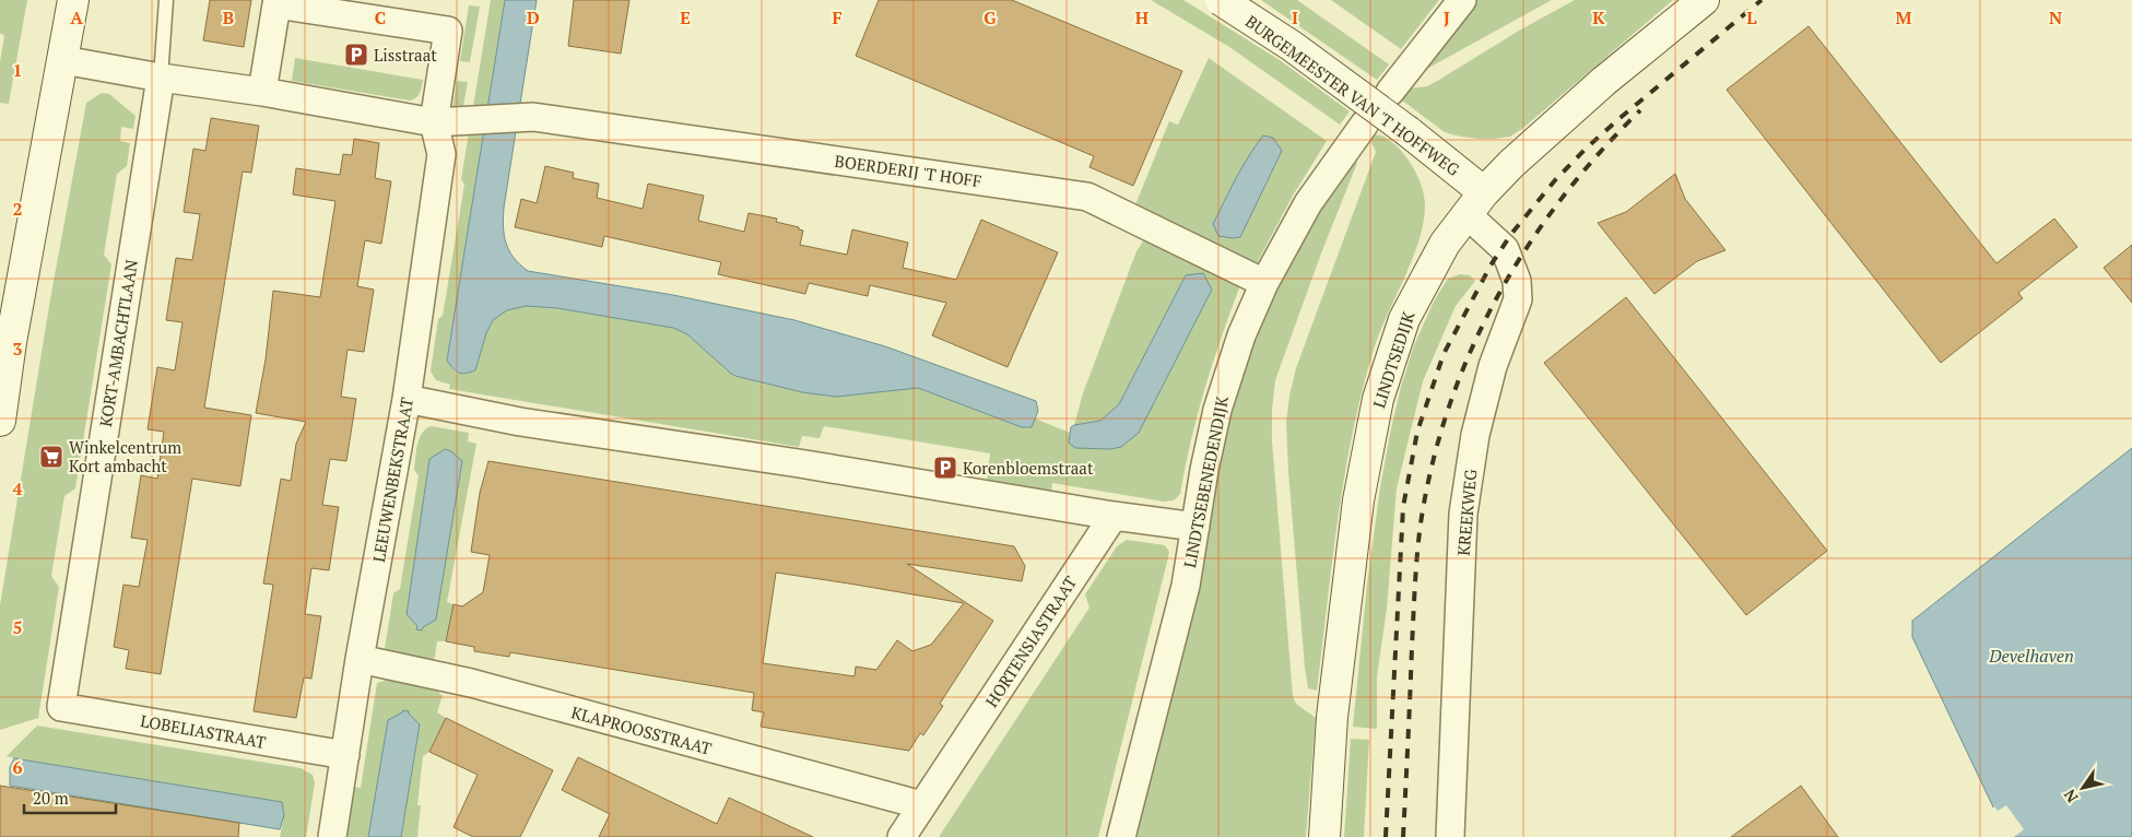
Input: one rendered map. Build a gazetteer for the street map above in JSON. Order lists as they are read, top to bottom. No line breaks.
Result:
{"streets":{"main road":["BURGEMEESTER VAN 'T HOFFWEG","LINDTSEDIJK"],"street":["BOERDERIJ 'T HOFF","KORT-AMBACHTLAAN","LEEUWENBEKSTRAAT","LINDTSEBENEDENDIJK","KREEKWEG","HORTENSIASTRAAT","KLAPROOSSTRAAT","LOBELIASTRAAT"]},"crossings":[["BURGEMEESTER VAN 'T HOFFWEG","LINDTSEDIJK"],["BURGEMEESTER VAN 'T HOFFWEG","KREEKWEG"],["BOERDERIJ 'T HOFF","LEEUWENBEKSTRAAT"],["BOERDERIJ 'T HOFF","LINDTSEBENEDENDIJK"],["KORT-AMBACHTLAAN","LOBELIASTRAAT"],["LINDTSEDIJK","KREEKWEG"],["LEEUWENBEKSTRAAT","KLAPROOSSTRAAT"],["LEEUWENBEKSTRAAT","LOBELIASTRAAT"],["HORTENSIASTRAAT","KLAPROOSSTRAAT"]],"water":["Develhaven"],"places":{"parking":["Lisstraat","Korenbloemstraat"],"supermarket":["Winkelcentrum Kort ambacht"]},"scale_bar":"20 m","north":"bottom left","grid":{"columns":["A","B","C","D","E","F","G","H","I","J","K","L","M","N"],"rows":["1","2","3","4","5","6"]}}
